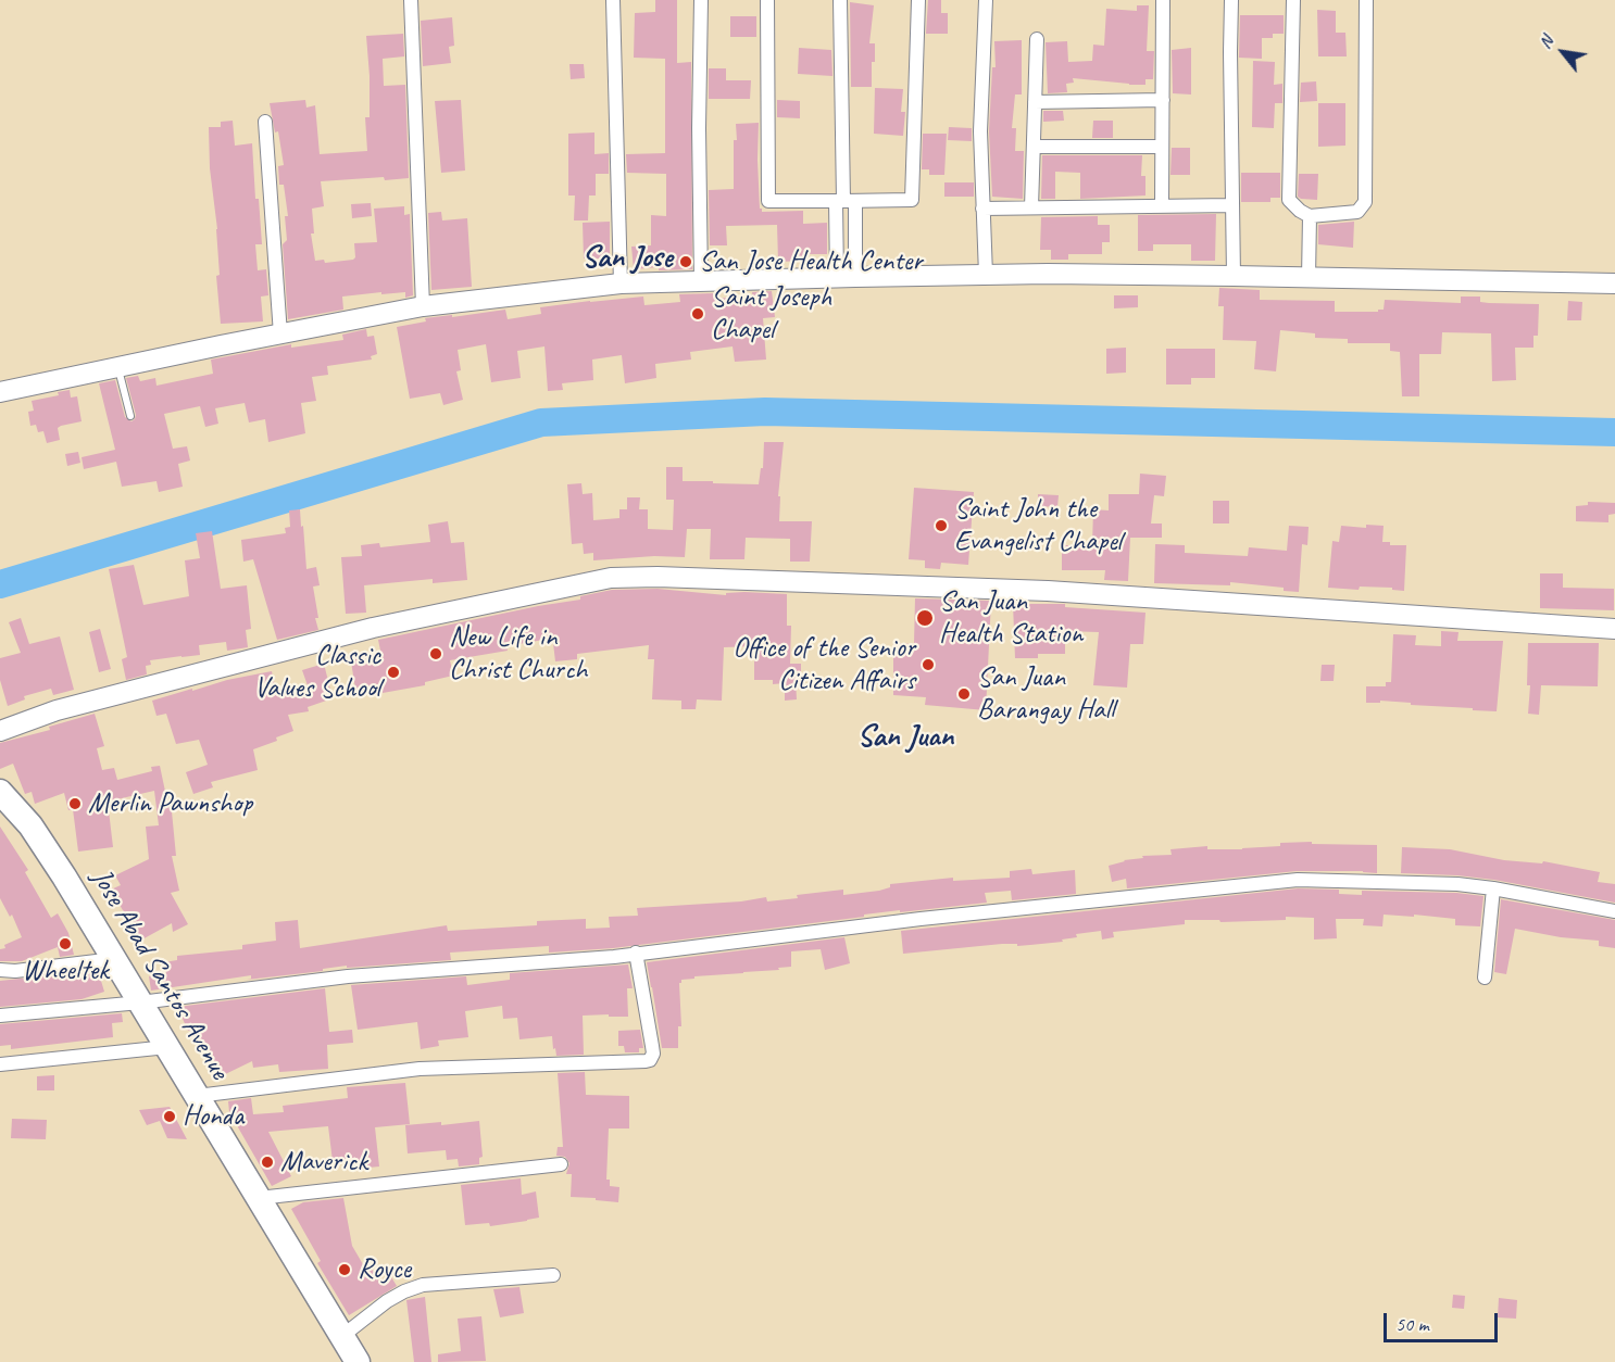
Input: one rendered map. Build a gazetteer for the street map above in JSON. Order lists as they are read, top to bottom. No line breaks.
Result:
{"streets":{"highway":["Jose Abad Santos Avenue"]},"districts":["San Jose","San Juan"],"places":["San Jose Health Center","Saint Joseph Chapel","Saint John the Evangelist Chapel","San Juan Health Station","New Life in Christ Church","Office of the Senior Citizen Affairs","Classic Values School","San Juan Barangay Hall","Merlin Pawnshop","Wheeltek","Honda","Maverick","Royce"],"scale_bar":"50 m","north":"top left"}
